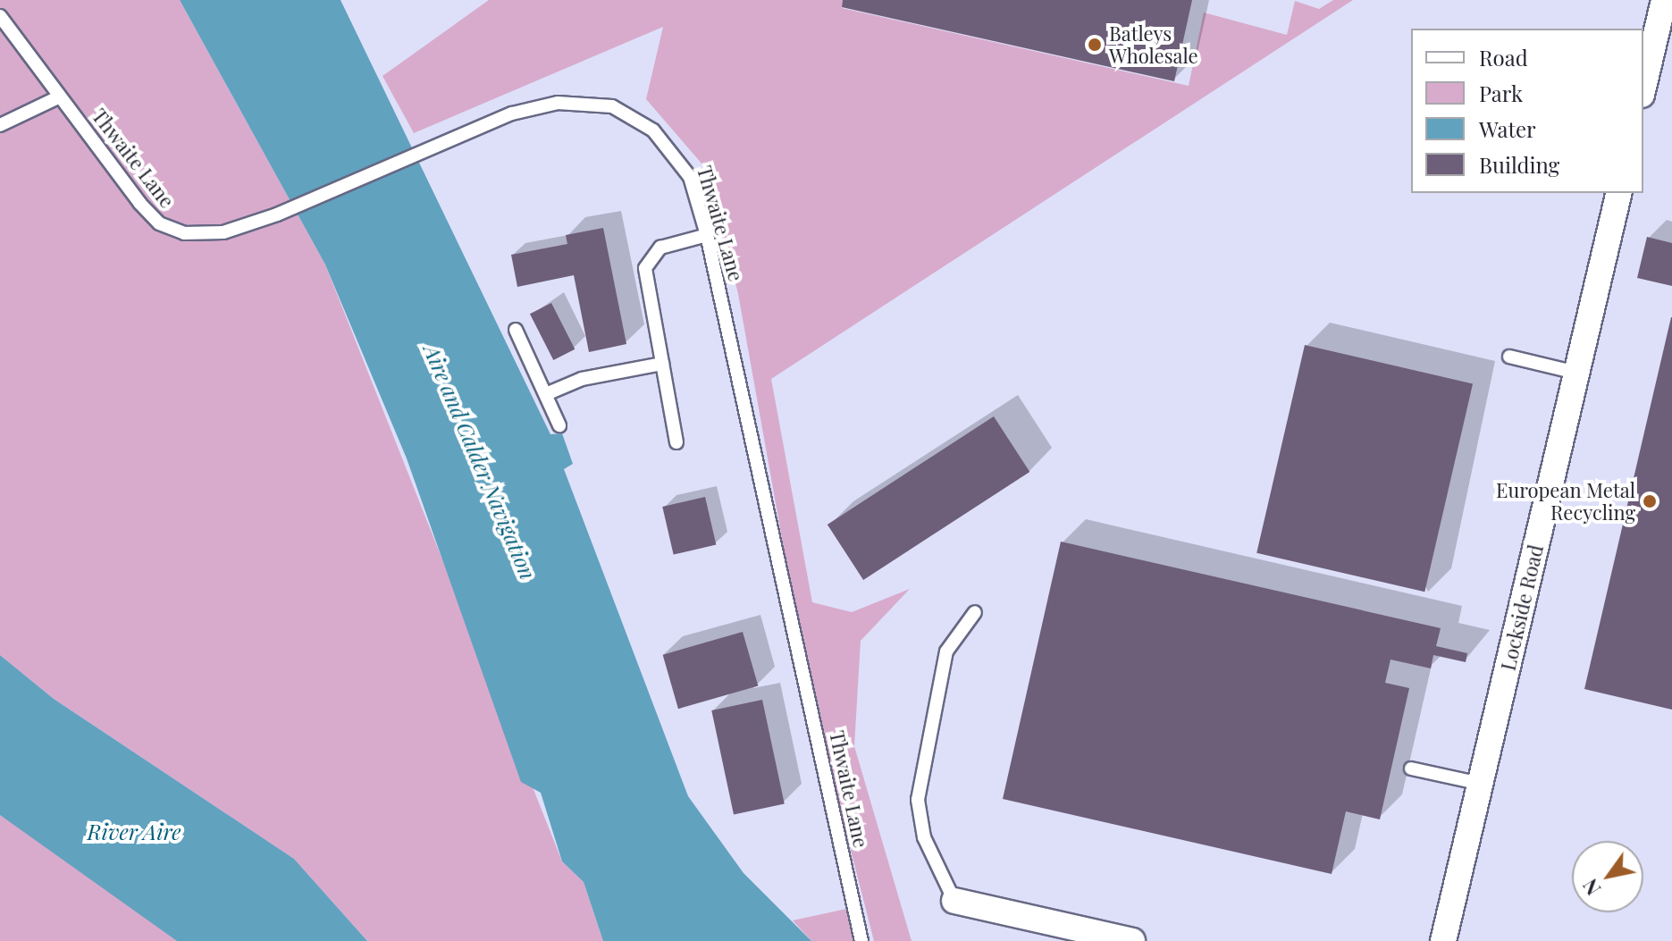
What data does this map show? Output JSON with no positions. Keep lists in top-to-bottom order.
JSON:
{
  "streets": {
    "street": ["Lockside Road"],
    "lane": ["Thwaite Lane"]
  },
  "water": ["Aire and Calder Navigation", "River Aire"],
  "places": ["Batleys Wholesale", "European Metal Recycling"],
  "legend": [
    "Road",
    "Park",
    "Water",
    "Building"
  ],
  "north": "bottom left"
}
